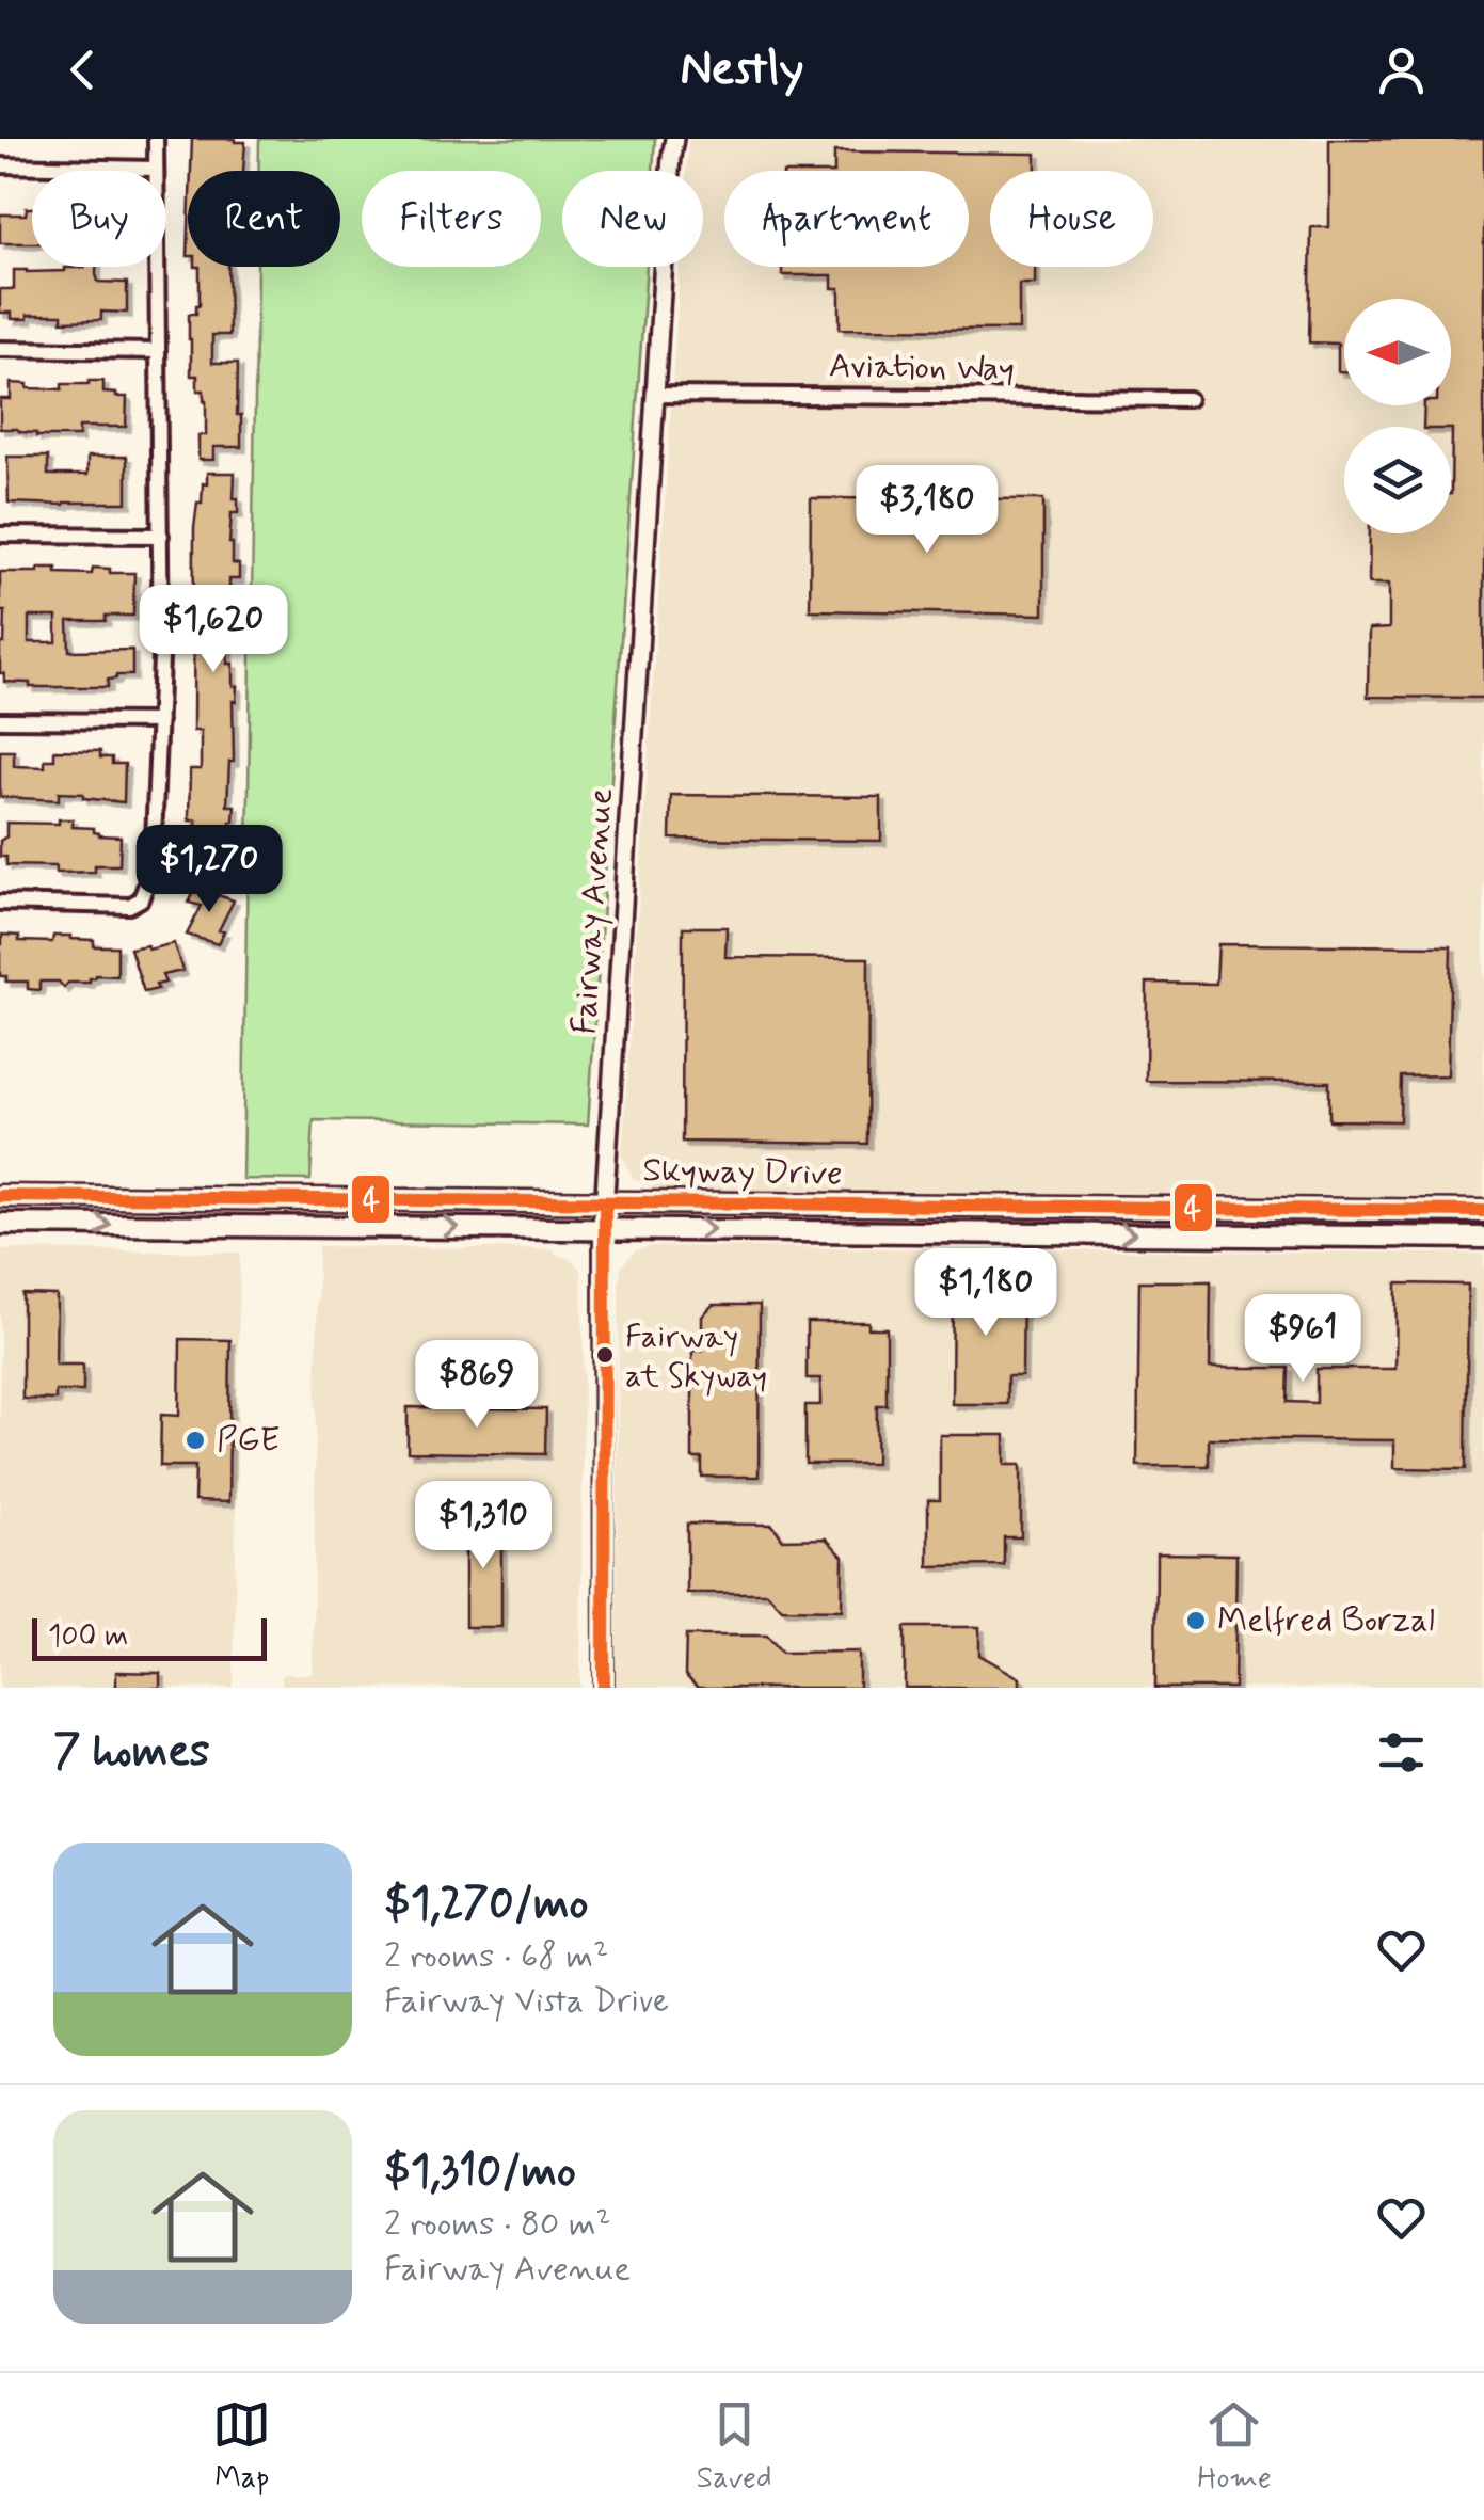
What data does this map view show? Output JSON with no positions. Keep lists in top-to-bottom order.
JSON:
{
  "streets": {
    "main road": ["Skyway Drive"],
    "street": ["Aviation Way", "Fairway Avenue"]
  },
  "crossings": [
    ["Aviation Way", "Fairway Avenue"],
    ["Fairway Avenue", "Skyway Drive"]
  ],
  "places": ["Fairway at Skyway", "PGE", "Melfred Borzal"],
  "lines": ["transit line 4"],
  "scale_bar": "100 m",
  "north": "left",
  "page": {
    "header": "Nestly",
    "chip": [
      "Buy",
      "Rent",
      "Filters",
      "New",
      "Apartment",
      "House"
    ],
    "price": [
      "$3,180",
      "$1,620",
      "$1,270",
      "$1,180",
      "$961",
      "$869",
      "$1,310"
    ],
    "scale": "100 m",
    "heading": "7 homes",
    "list": [
      {
        "name": "$1,270/mo",
        "note": "2 rooms · 68 m² · Fairway Vista Drive"
      },
      {
        "name": "$1,310/mo",
        "note": "2 rooms · 80 m² · Fairway Avenue"
      }
    ],
    "tabs": ["Map", "Saved", "Home"]
  }
}
